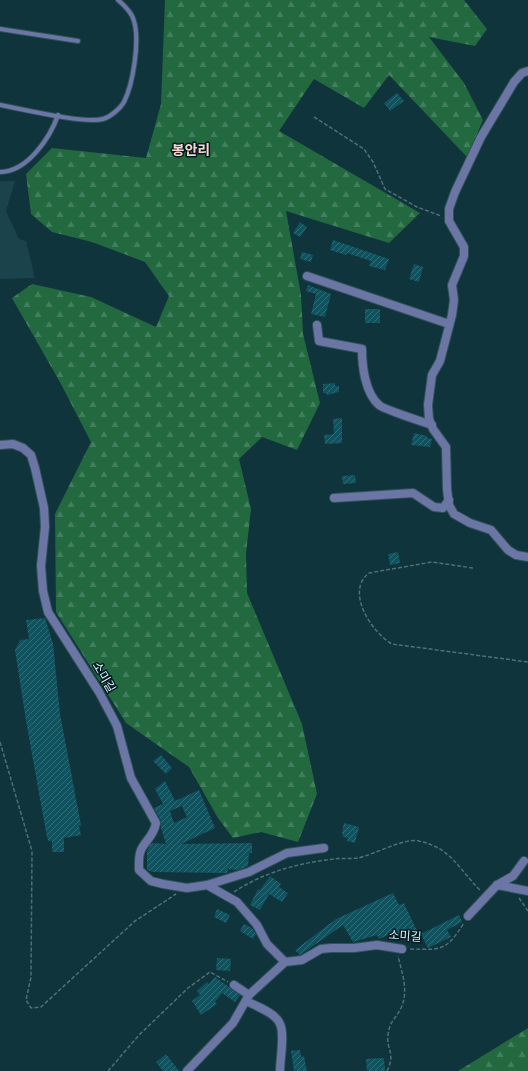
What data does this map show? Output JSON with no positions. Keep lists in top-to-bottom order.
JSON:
{
  "streets": {
    "street": ["소미길"]
  },
  "districts": ["봉안리"]
}
